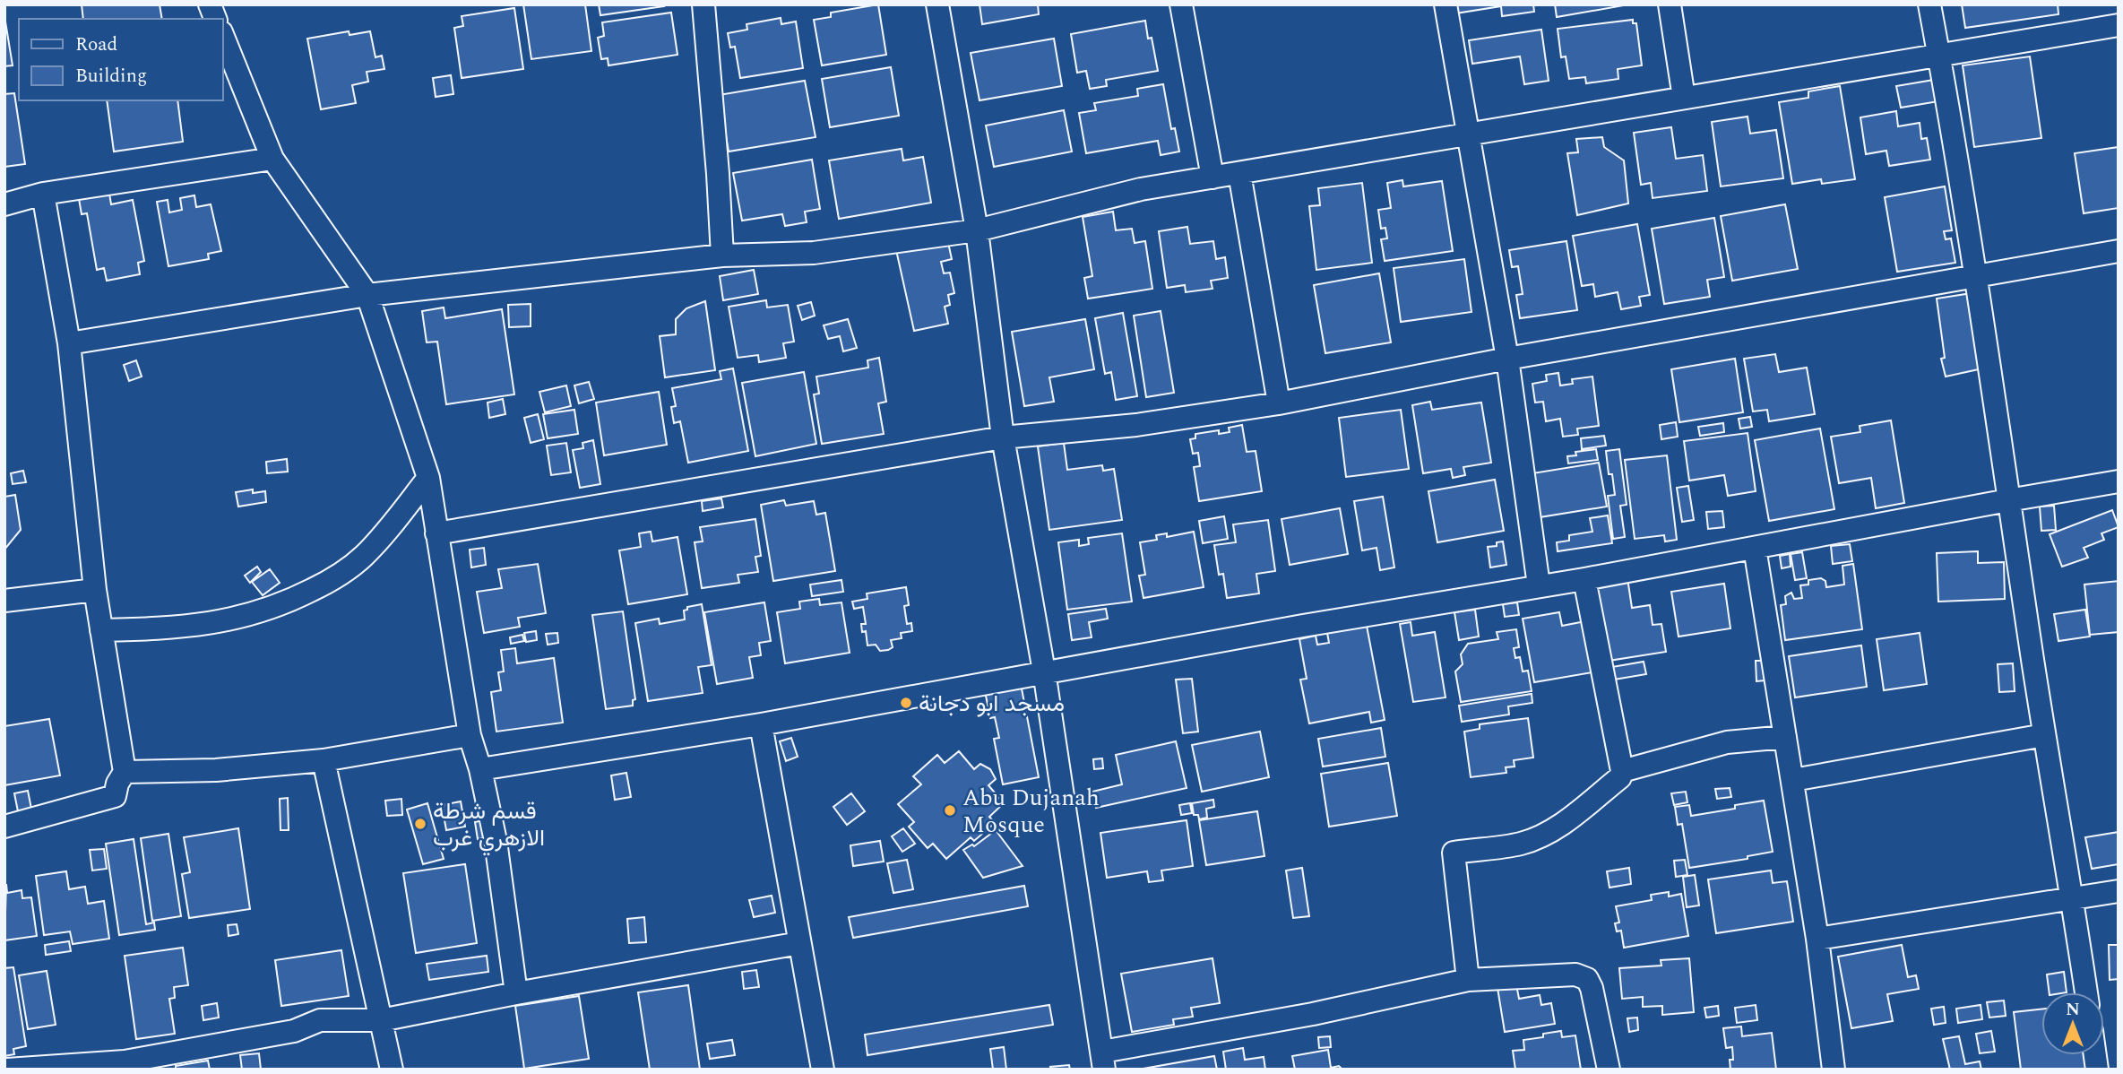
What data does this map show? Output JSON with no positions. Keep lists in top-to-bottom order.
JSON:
{
  "places": ["مسجد ابو دجانة", "Abu Dujanah Mosque", "قسم شرطة الازهري غرب"],
  "legend": ["Road", "Building"],
  "north": "top"
}
